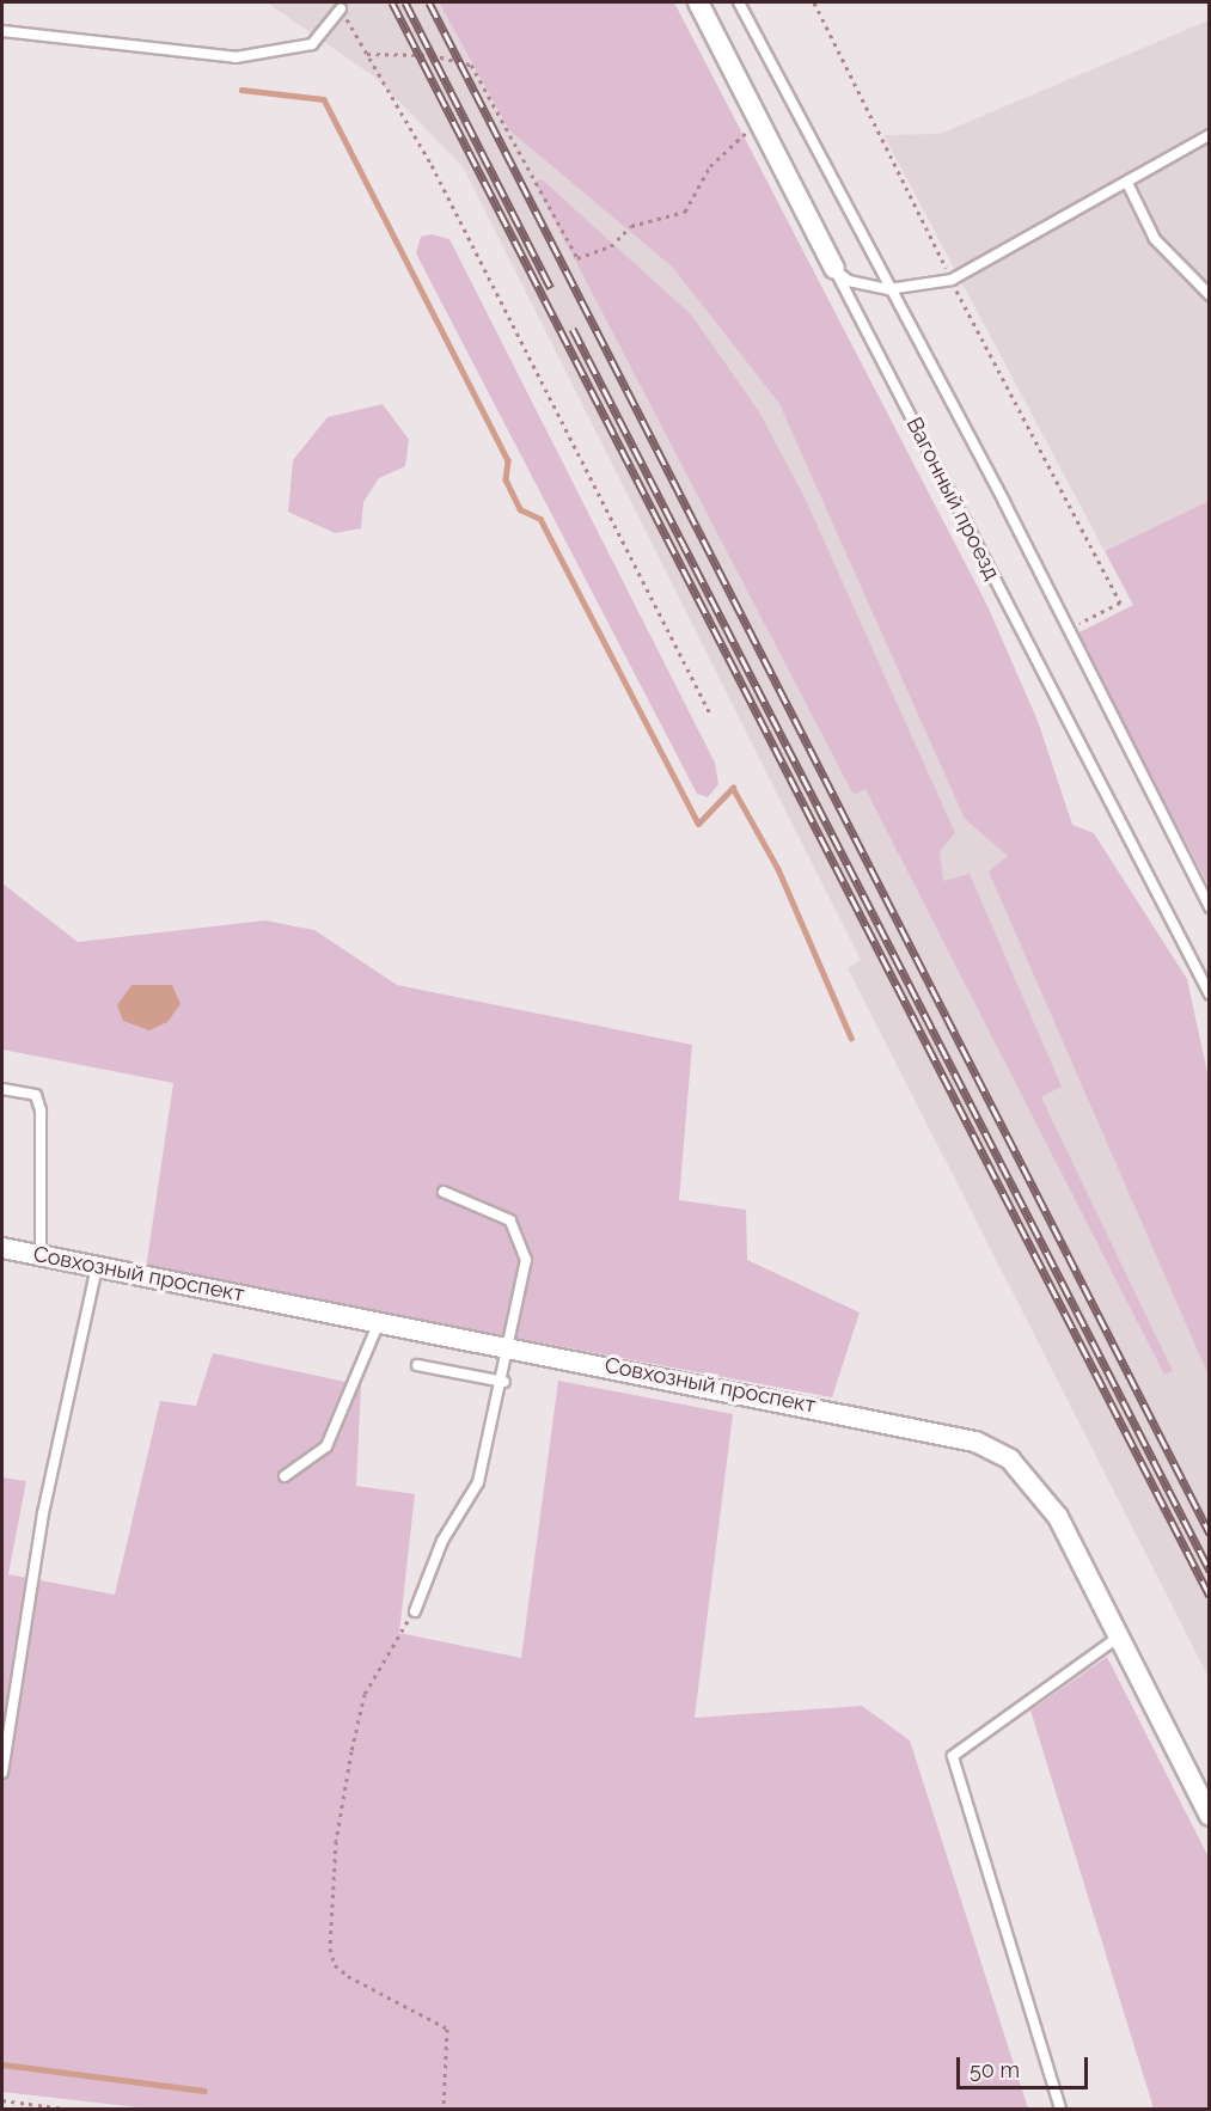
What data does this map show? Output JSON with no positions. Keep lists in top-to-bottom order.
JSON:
{
  "streets": {
    "street": ["Вагонный проезд", "Совхозный проспект"]
  },
  "scale_bar": "50 m"
}
